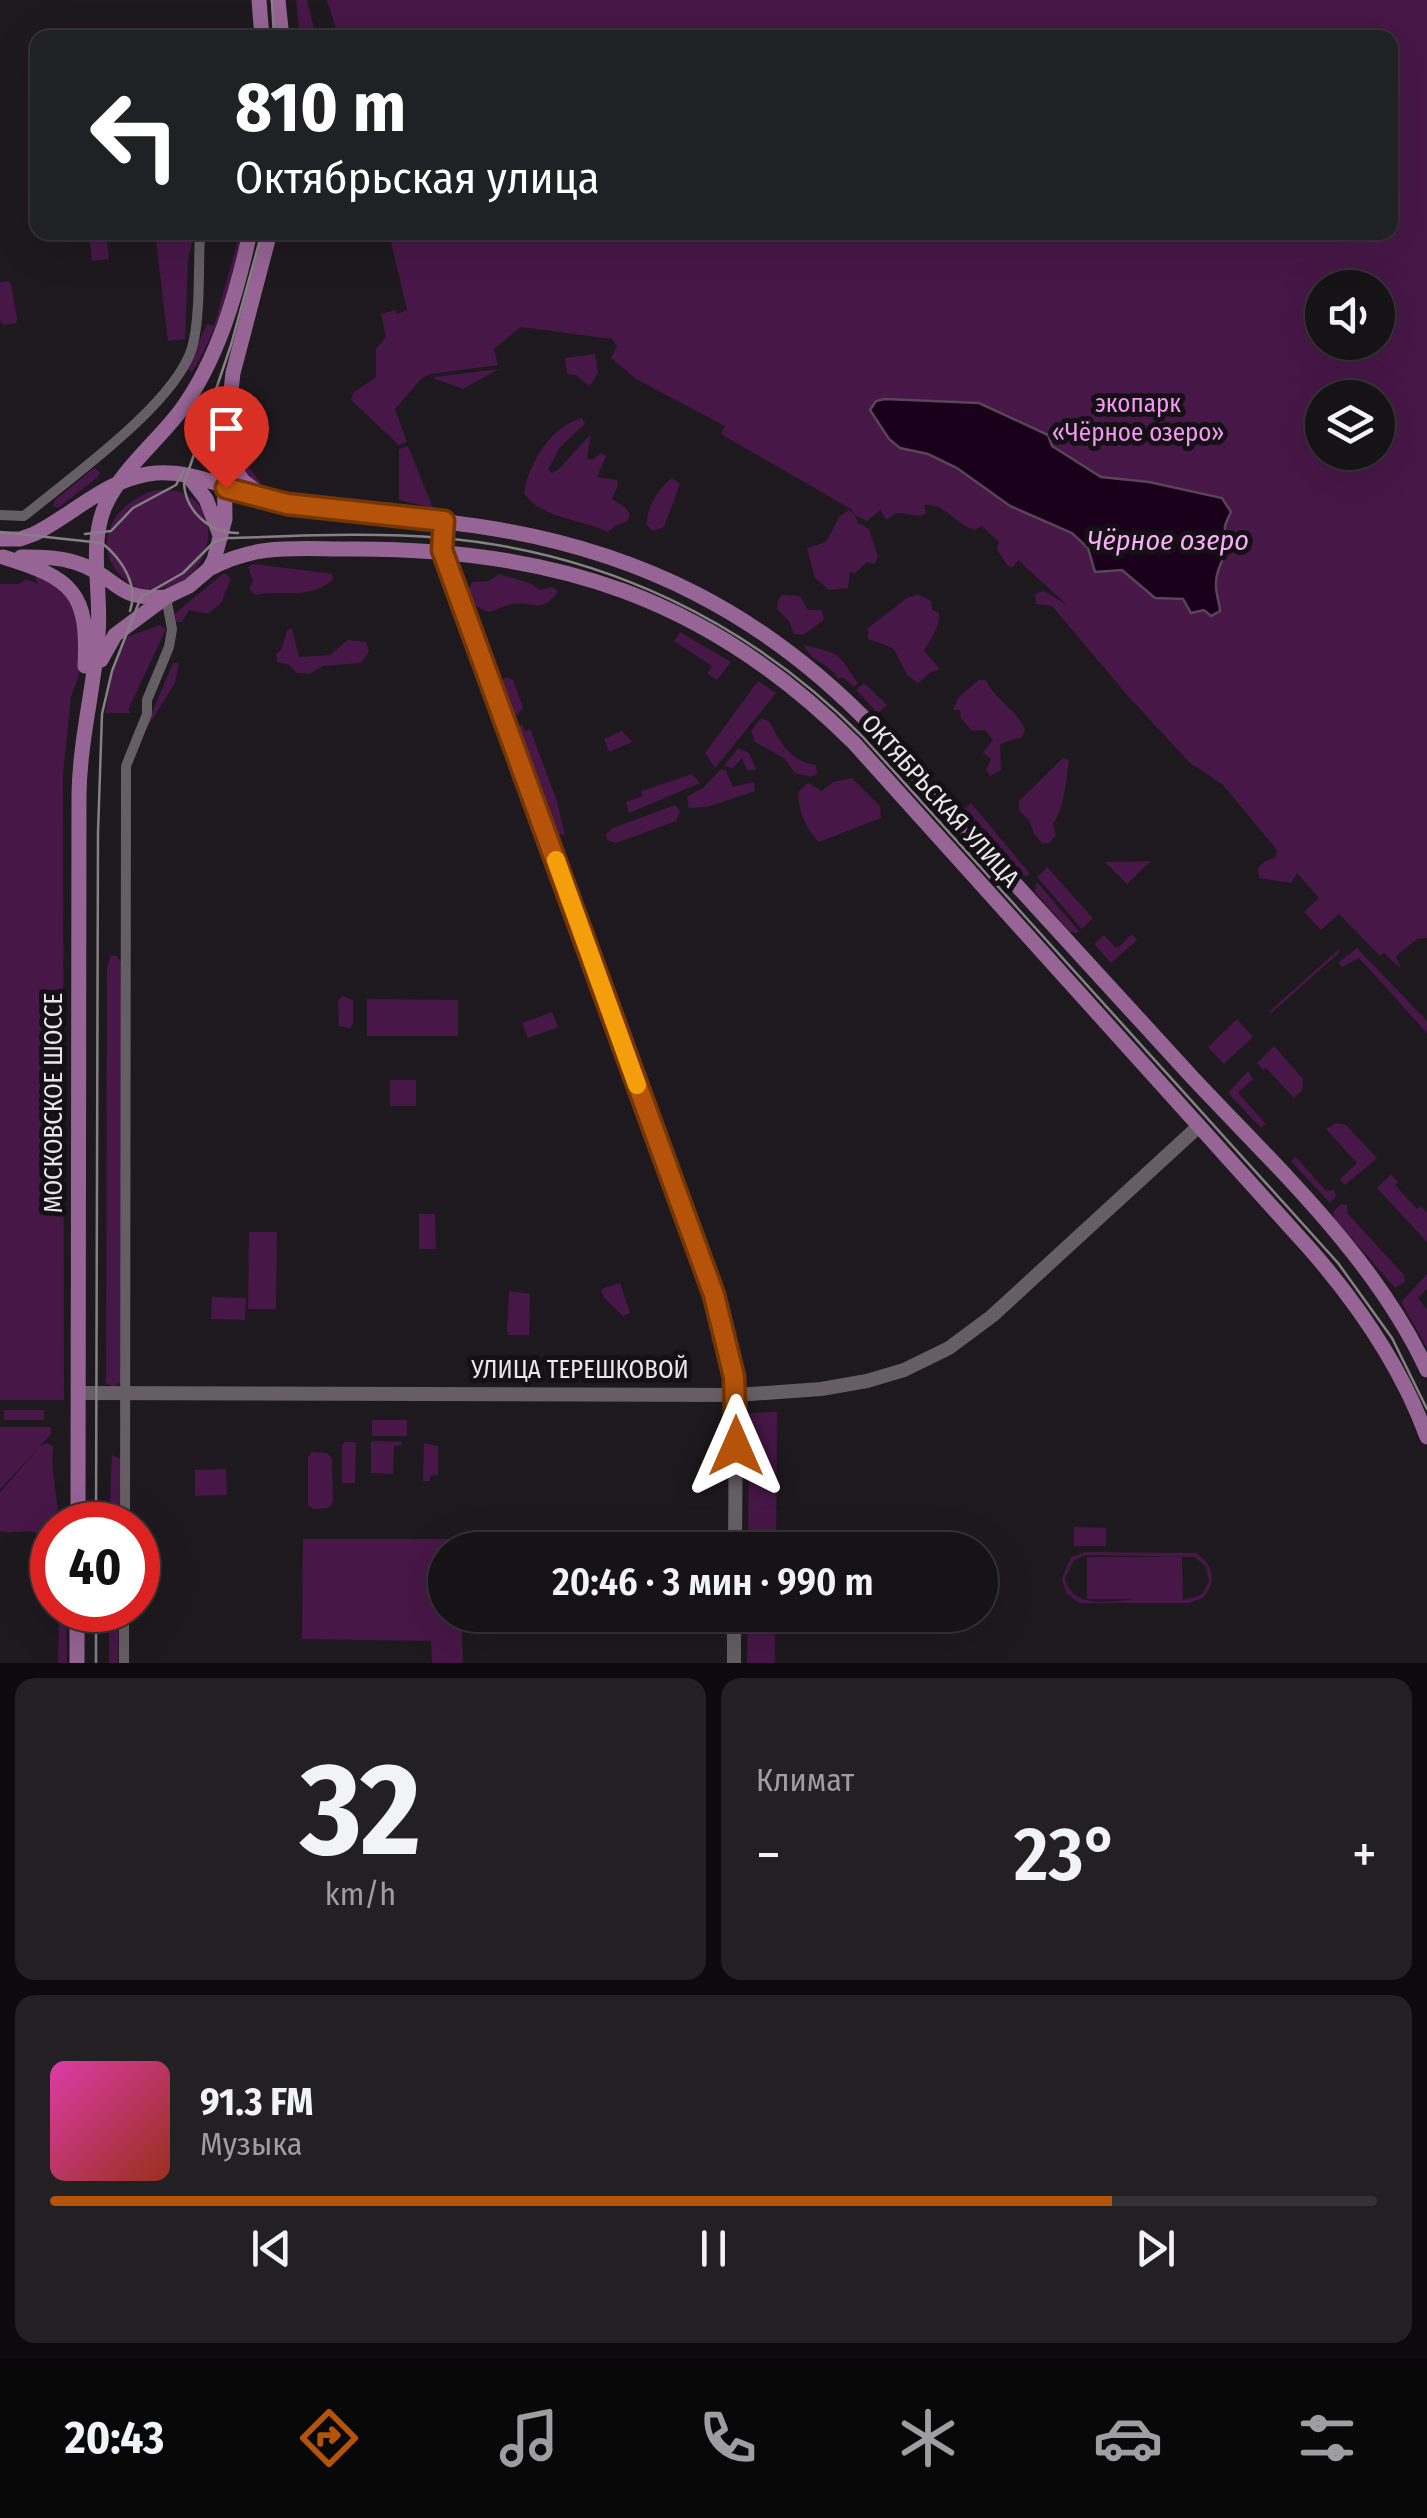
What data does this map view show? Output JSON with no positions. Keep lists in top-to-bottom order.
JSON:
{
  "streets": {
    "main road": ["ОКТЯБРЬСКАЯ УЛИЦА", "МОСКОВСКОЕ ШОССЕ", "УЛИЦА ТЕРЕШКОВОЙ"]
  },
  "crossings": [
    ["ОКТЯБРЬСКАЯ УЛИЦА", "МОСКОВСКОЕ ШОССЕ"],
    ["ОКТЯБРЬСКАЯ УЛИЦА", "УЛИЦА ТЕРЕШКОВОЙ"],
    ["МОСКОВСКОЕ ШОССЕ", "УЛИЦА ТЕРЕШКОВОЙ"]
  ],
  "water": ["Чёрное озеро"],
  "parks": ["экопарк «Чёрное озеро»"],
  "page": {
    "turn": ["810 m", "Октябрьская улица"],
    "limit": "40",
    "trip": "20:46 · 3 мин · 990 m",
    "tile": [
      ["32", "km/h"],
      "Климат"
    ],
    "heat": ["−", "23°", "+"],
    "song": ["91.3 FM", "Музыка"],
    "tabs": "20:43"
  }
}
